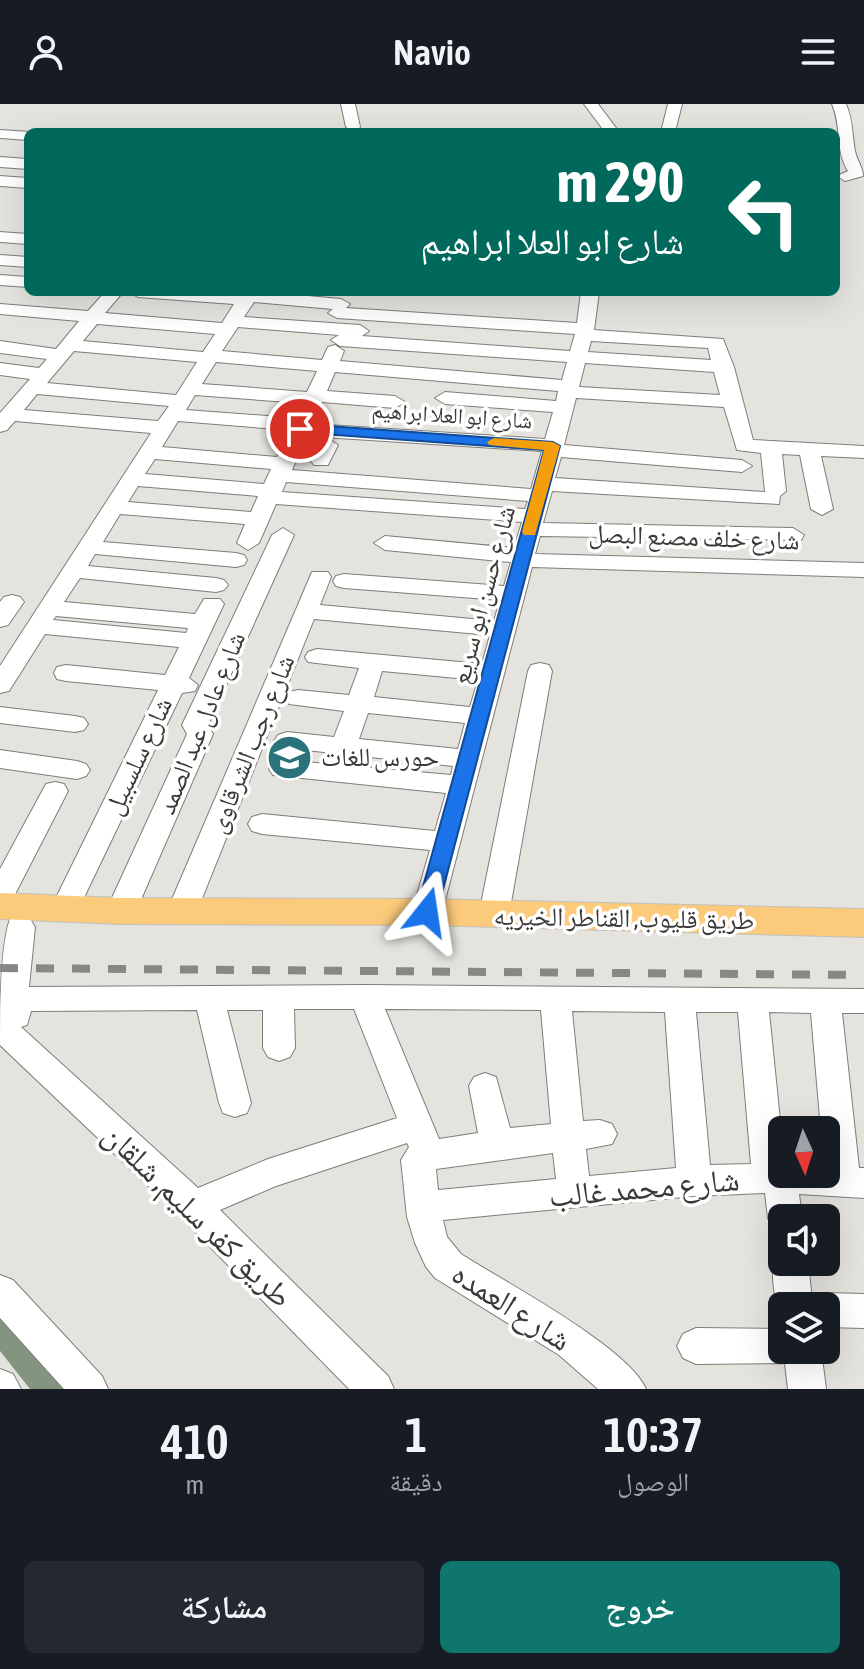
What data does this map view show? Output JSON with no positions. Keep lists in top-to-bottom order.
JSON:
{
  "streets": {
    "main road": ["طريق قليوب, القناطر الخيريه"],
    "street": [
      "شارع ابو العلا ابراهيم",
      "شارع خلف مصنع البصل",
      "شارع حسن ابو سريع",
      "شارع عادل عبد الصمد",
      "شارع رجب الشرقاوى",
      "شارع سلسبيل",
      "شارع محمد غالب",
      "طريق كفر سليم, شلقان",
      "شارع العمده"
    ]
  },
  "crossings": [
    ["شارع ابو العلا ابراهيم", "شارع حسن ابو سريع"],
    ["شارع خلف مصنع البصل", "شارع حسن ابو سريع"],
    ["شارع حسن ابو سريع", "شارع رجب الشرقاوى"],
    ["شارع حسن ابو سريع", "طريق قليوب, القناطر الخيريه"],
    ["شارع عادل عبد الصمد", "طريق قليوب, القناطر الخيريه"],
    ["شارع رجب الشرقاوى", "طريق قليوب, القناطر الخيريه"],
    ["شارع سلسبيل", "طريق قليوب, القناطر الخيريه"],
    ["شارع محمد غالب", "شارع العمده"]
  ],
  "places": {
    "school or university": ["حورس للغات"]
  },
  "north": "bottom",
  "page": {
    "header": "Navio",
    "turn": ["290 m", "شارع ابو العلا ابراهيم"],
    "eta": [
      "10:37",
      "الوصول",
      "1",
      "دقيقة",
      "410",
      "m"
    ],
    "buttons": ["خروج", "مشاركة"]
  }
}
